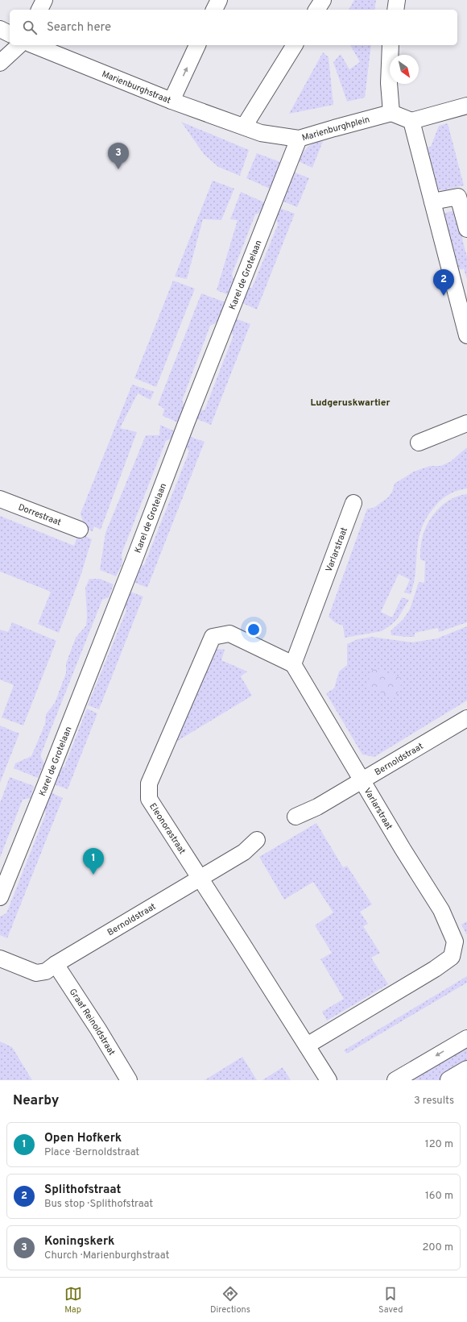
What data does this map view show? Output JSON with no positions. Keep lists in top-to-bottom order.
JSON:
{
  "streets": {
    "street": [
      "Marienburghstraat",
      "Marienburghplein",
      "Karel de Grotelaan",
      "Dorrestraat",
      "Varlarstraat",
      "Bernoldstraat",
      "Eleonorastraat",
      "Graaf Reinoldstraat"
    ]
  },
  "crossings": [
    ["Marienburghstraat", "Marienburghplein"],
    ["Marienburghplein", "Karel de Grotelaan"],
    ["Varlarstraat", "Bernoldstraat"],
    ["Varlarstraat", "Eleonorastraat"],
    ["Bernoldstraat", "Eleonorastraat"],
    ["Bernoldstraat", "Graaf Reinoldstraat"]
  ],
  "districts": ["Ludgeruskwartier"],
  "north": "bottom right",
  "page": {
    "search": "Search here",
    "pins": ["3", "2", "1"],
    "heading": ["Nearby", "3 results"],
    "list": [
      {
        "mark": "1",
        "name": "Open Hofkerk",
        "note": "Place · Bernoldstraat",
        "value": "120 m"
      },
      {
        "mark": "2",
        "name": "Splithofstraat",
        "note": "Bus stop · Splithofstraat",
        "value": "160 m"
      },
      {
        "mark": "3",
        "name": "Koningskerk",
        "note": "Church · Marienburghstraat",
        "value": "200 m"
      }
    ],
    "nav": ["Map", "Directions", "Saved"]
  }
}
